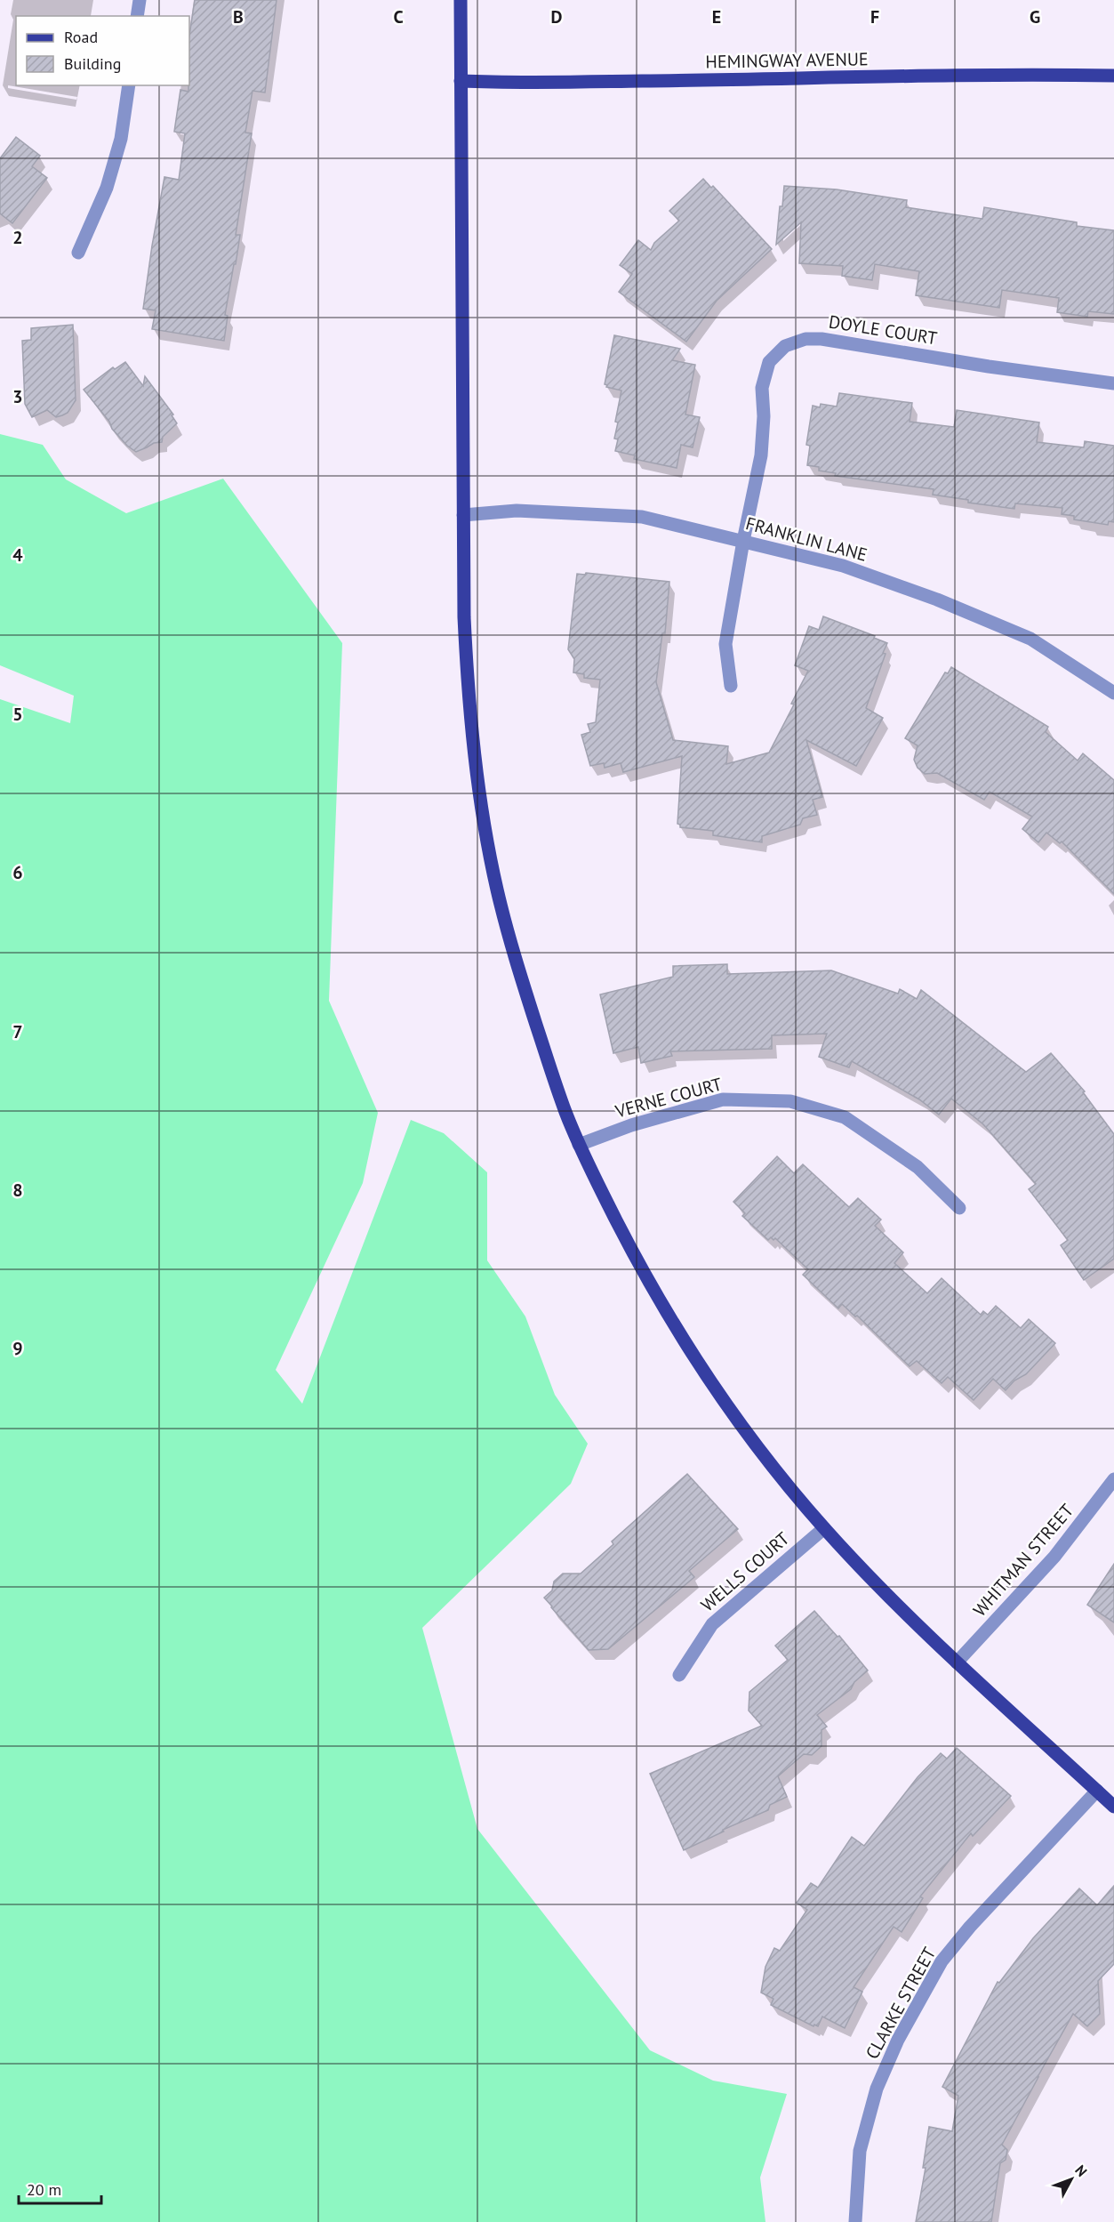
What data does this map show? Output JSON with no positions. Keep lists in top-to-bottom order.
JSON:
{
  "streets": {
    "main road": ["HEMINGWAY AVENUE"],
    "street": [
      "DOYLE COURT",
      "FRANKLIN LANE",
      "VERNE COURT",
      "WHITMAN STREET",
      "WELLS COURT",
      "CLARKE STREET"
    ]
  },
  "crossings": [
    ["DOYLE COURT", "FRANKLIN LANE"]
  ],
  "legend": ["Road", "Building"],
  "scale_bar": "20 m",
  "north": "top right",
  "grid": {
    "columns": [
      "B",
      "C",
      "D",
      "E",
      "F",
      "G"
    ],
    "rows": [
      "2",
      "3",
      "4",
      "5",
      "6",
      "7",
      "8",
      "9"
    ]
  }
}
